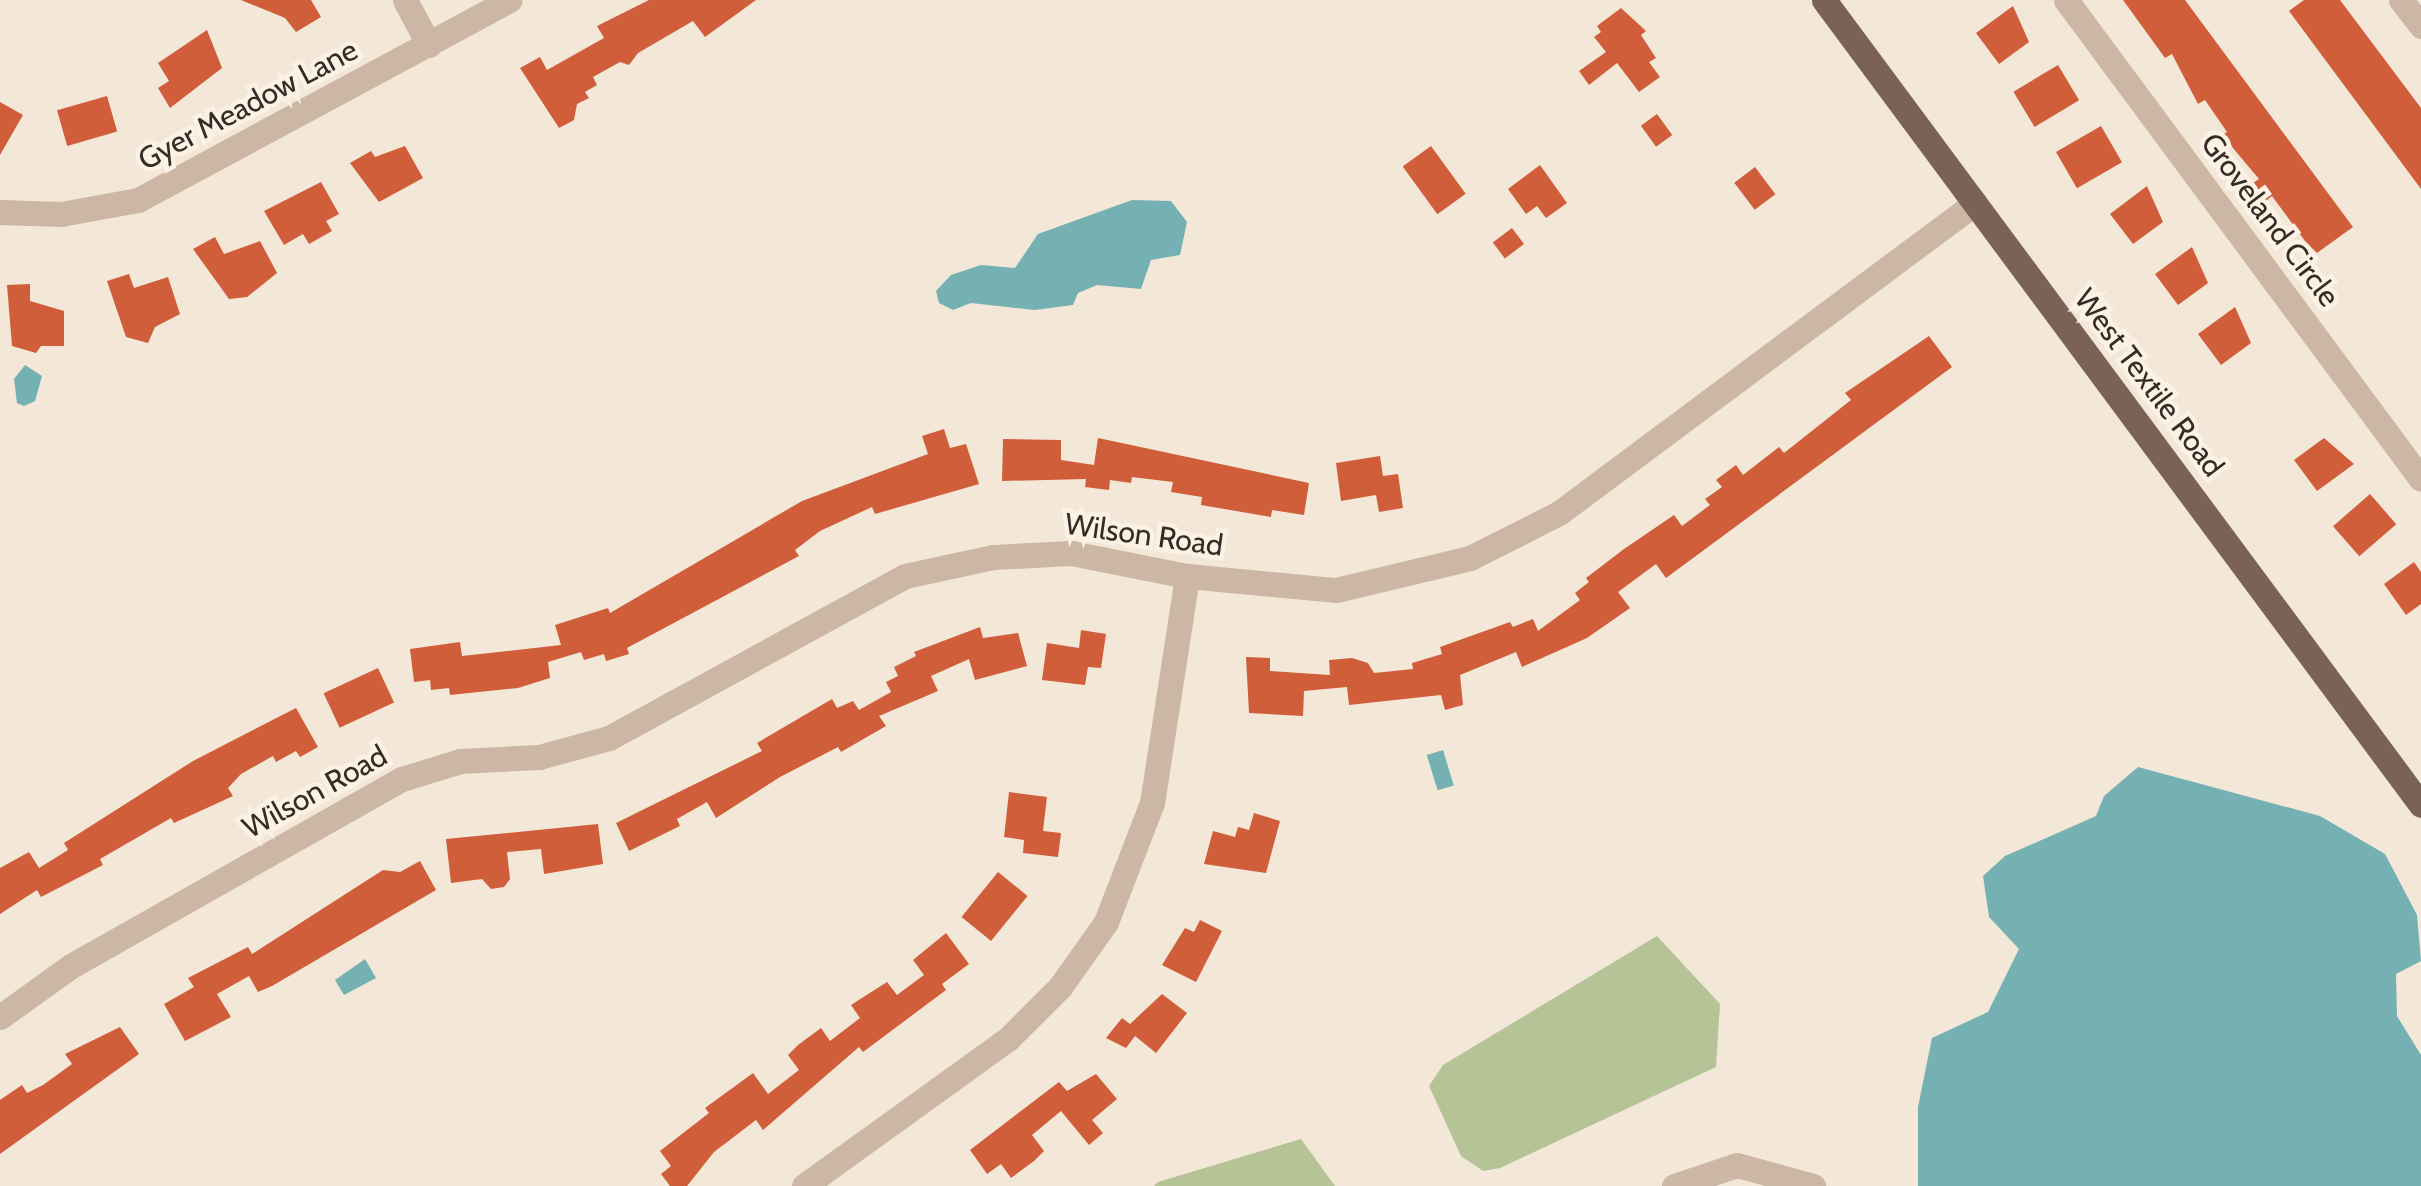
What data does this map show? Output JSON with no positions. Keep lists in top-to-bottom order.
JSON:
{
  "streets": {
    "main road": ["West Textile Road"],
    "street": ["Gyer Meadow Lane", "Groveland Circle", "Wilson Road"]
  },
  "crossings": [
    ["West Textile Road", "Wilson Road"]
  ]
}
